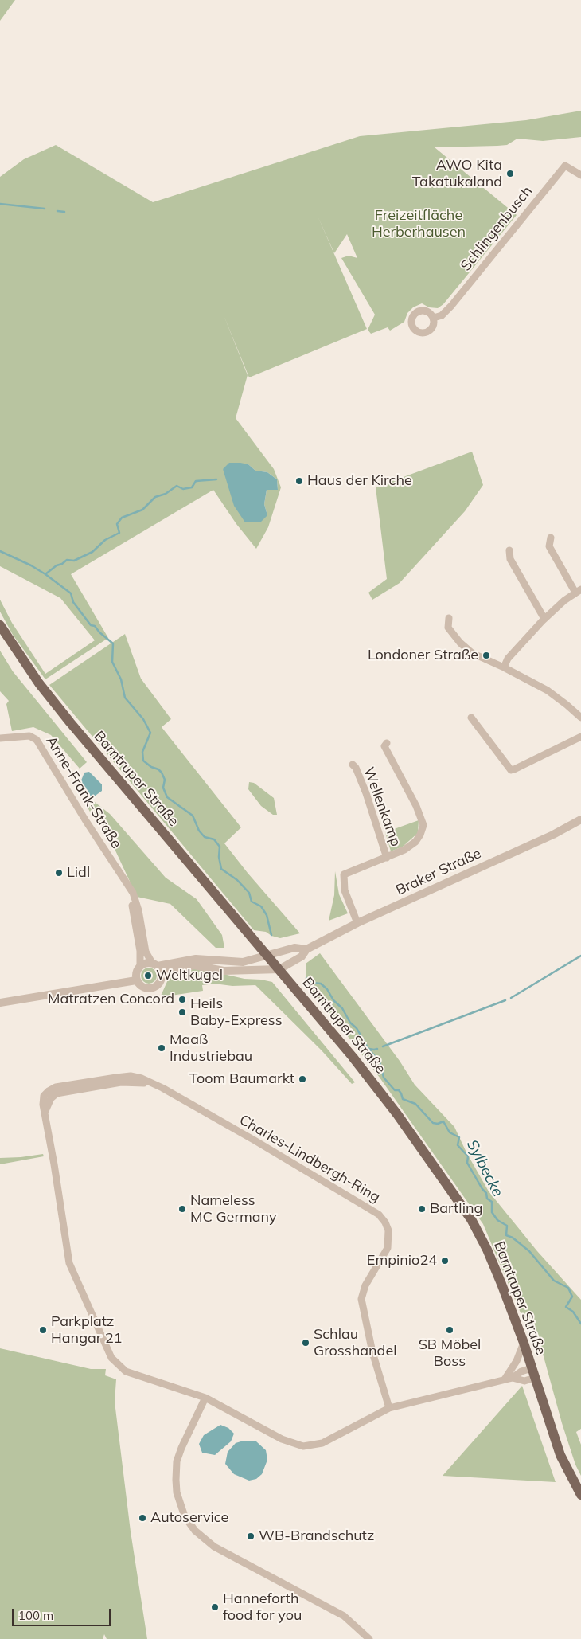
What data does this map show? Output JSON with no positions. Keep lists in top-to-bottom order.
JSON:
{
  "streets": {
    "main road": ["Barntruper Straße"],
    "street": [
      "Schlingenbusch",
      "Anne-Frank-Straße",
      "Wellenkamp",
      "Braker Straße",
      "Charles-Lindbergh-Ring"
    ]
  },
  "crossings": [
    ["Barntruper Straße", "Braker Straße"],
    ["Barntruper Straße", "Charles-Lindbergh-Ring"],
    ["Anne-Frank-Straße", "Braker Straße"],
    ["Wellenkamp", "Braker Straße"]
  ],
  "water": ["Sylbecke"],
  "parks": ["Freizeitfläche Herberhausen"],
  "places": [
    "AWO Kita Takatukaland",
    "Haus der Kirche",
    "Londoner Straße",
    "Lidl",
    "Weltkugel",
    "Matratzen Concord",
    "Heils Baby-Express",
    "Maaß Industriebau",
    "Toom Baumarkt",
    "Nameless MC Germany",
    "Bartling",
    "Empinio24",
    "Parkplatz Hangar 21",
    "SB Möbel Boss",
    "Schlau Grosshandel",
    "Autoservice",
    "WB-Brandschutz",
    "Hanneforth food for you"
  ],
  "scale_bar": "100 m"
}
